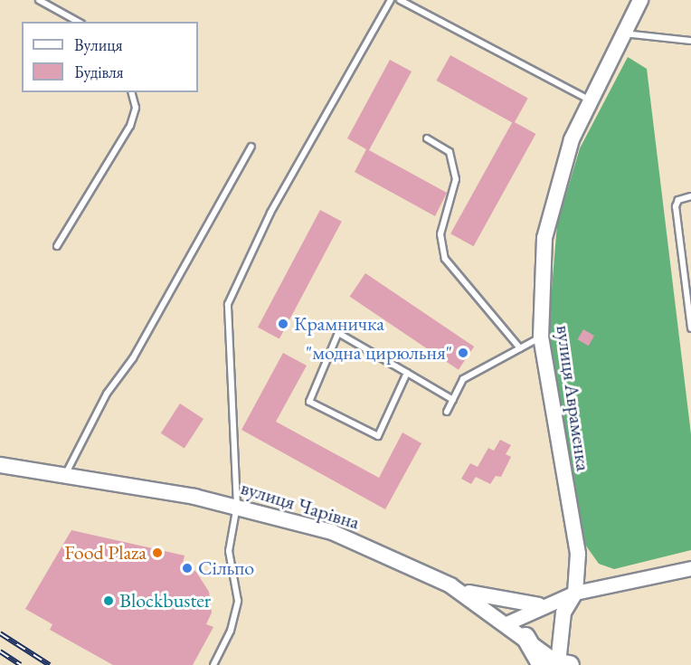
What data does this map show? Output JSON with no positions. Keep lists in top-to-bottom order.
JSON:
{
  "streets": {
    "main road": ["вулиця Авраменка", "вулиця Чарівна"]
  },
  "places": [
    "Крамничка",
    "\"модна цирюльня\"",
    "Food Plaza",
    "Сільпо",
    "Blockbuster"
  ],
  "legend": ["Вулиця", "Будівля"]
}
